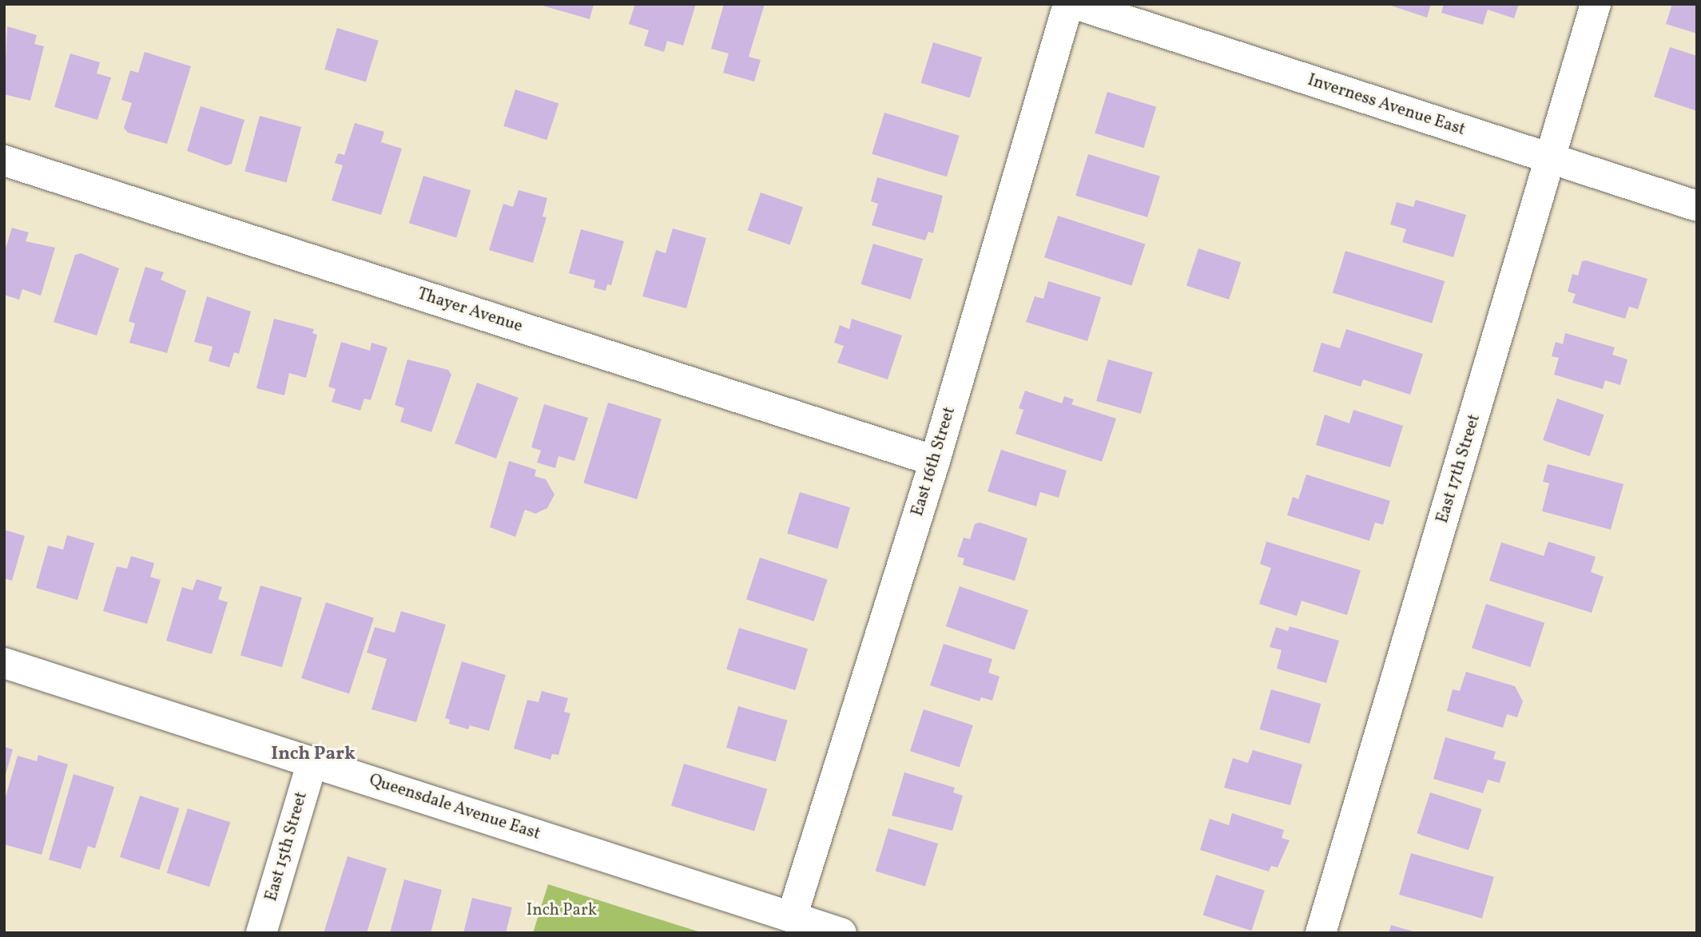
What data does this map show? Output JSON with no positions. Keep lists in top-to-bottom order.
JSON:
{
  "streets": {
    "street": [
      "Inverness Avenue East",
      "Thayer Avenue",
      "East 16th Street",
      "East 17th Street",
      "Queensdale Avenue East",
      "East 15th Street"
    ]
  },
  "crossings": [
    ["Inverness Avenue East", "East 17th Street"],
    ["Thayer Avenue", "East 16th Street"],
    ["East 16th Street", "Queensdale Avenue East"],
    ["Queensdale Avenue East", "East 15th Street"]
  ],
  "districts": ["Inch Park"],
  "parks": ["Inch Park"]
}
